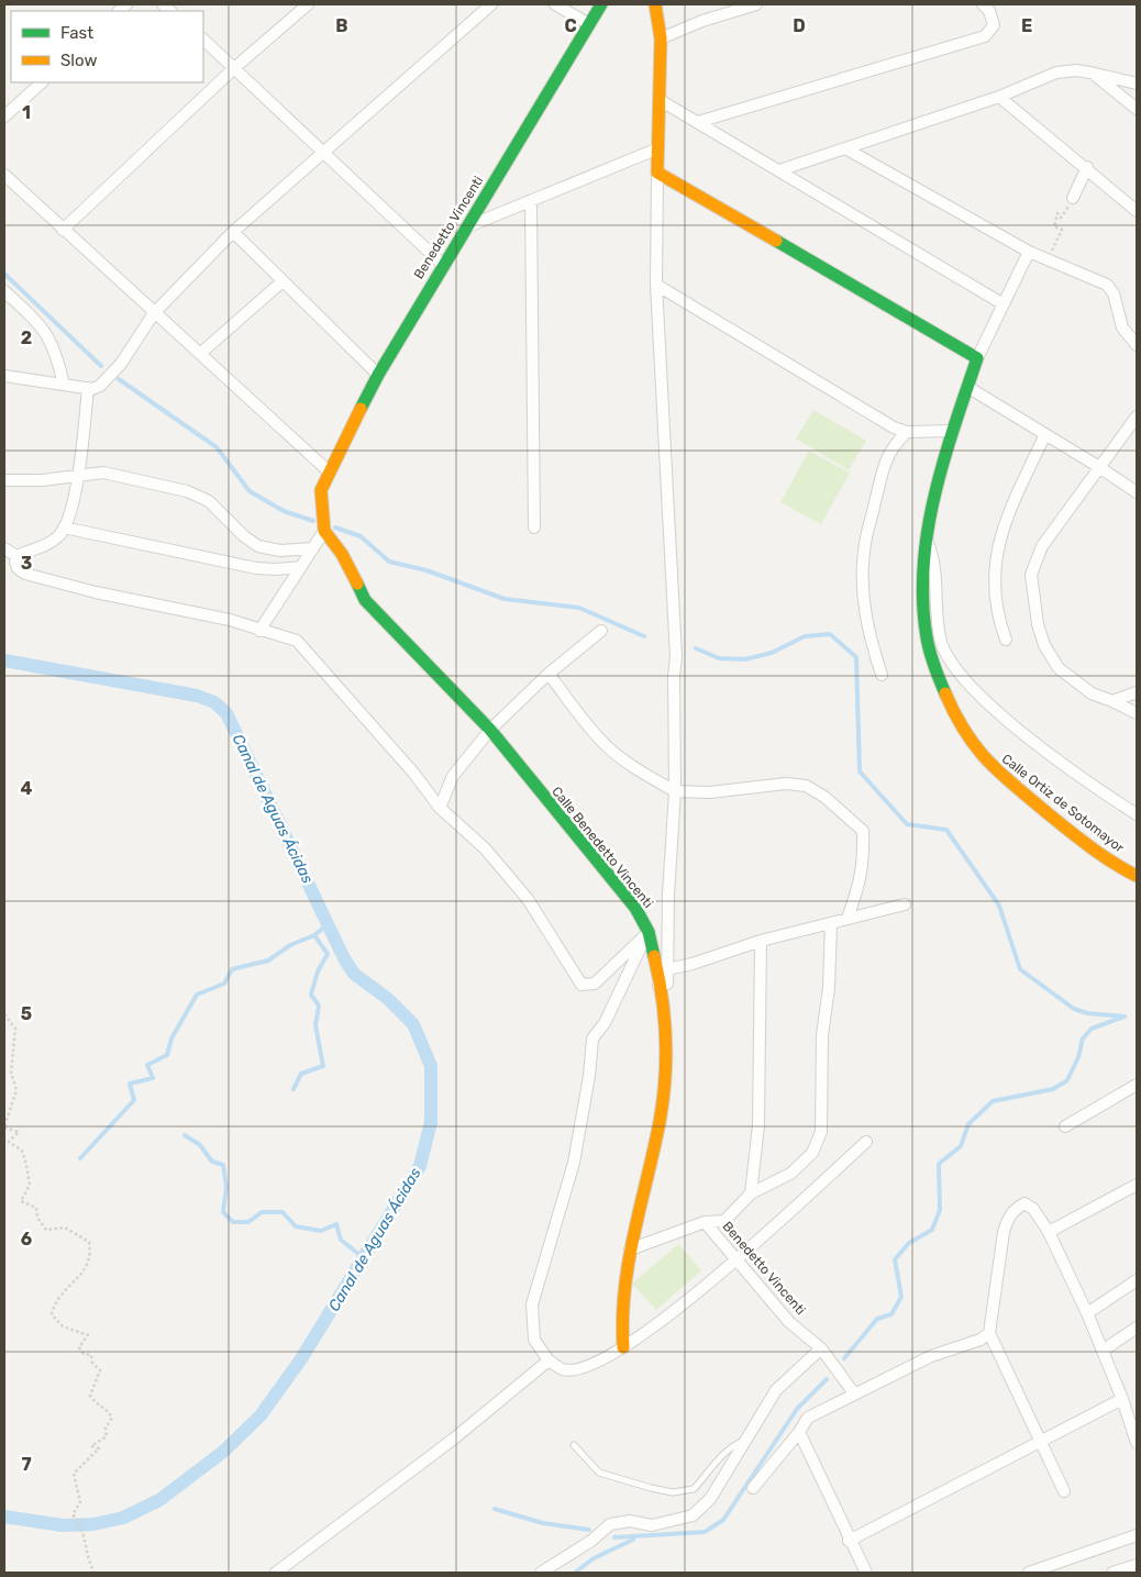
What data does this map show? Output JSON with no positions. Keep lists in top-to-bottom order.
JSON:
{
  "streets": {
    "street": ["Benedetto Vincenti", "Calle Ortiz de Sotomayor", "Calle Benedetto Vincenti"]
  },
  "crossings": [
    ["Benedetto Vincenti", "Calle Benedetto Vincenti"]
  ],
  "water": ["Canal de Aguas Ácidas"],
  "legend": ["Fast", "Slow"],
  "grid": {
    "columns": [
      "B",
      "C",
      "D",
      "E"
    ],
    "rows": [
      "1",
      "2",
      "3",
      "4",
      "5",
      "6",
      "7"
    ]
  }
}
